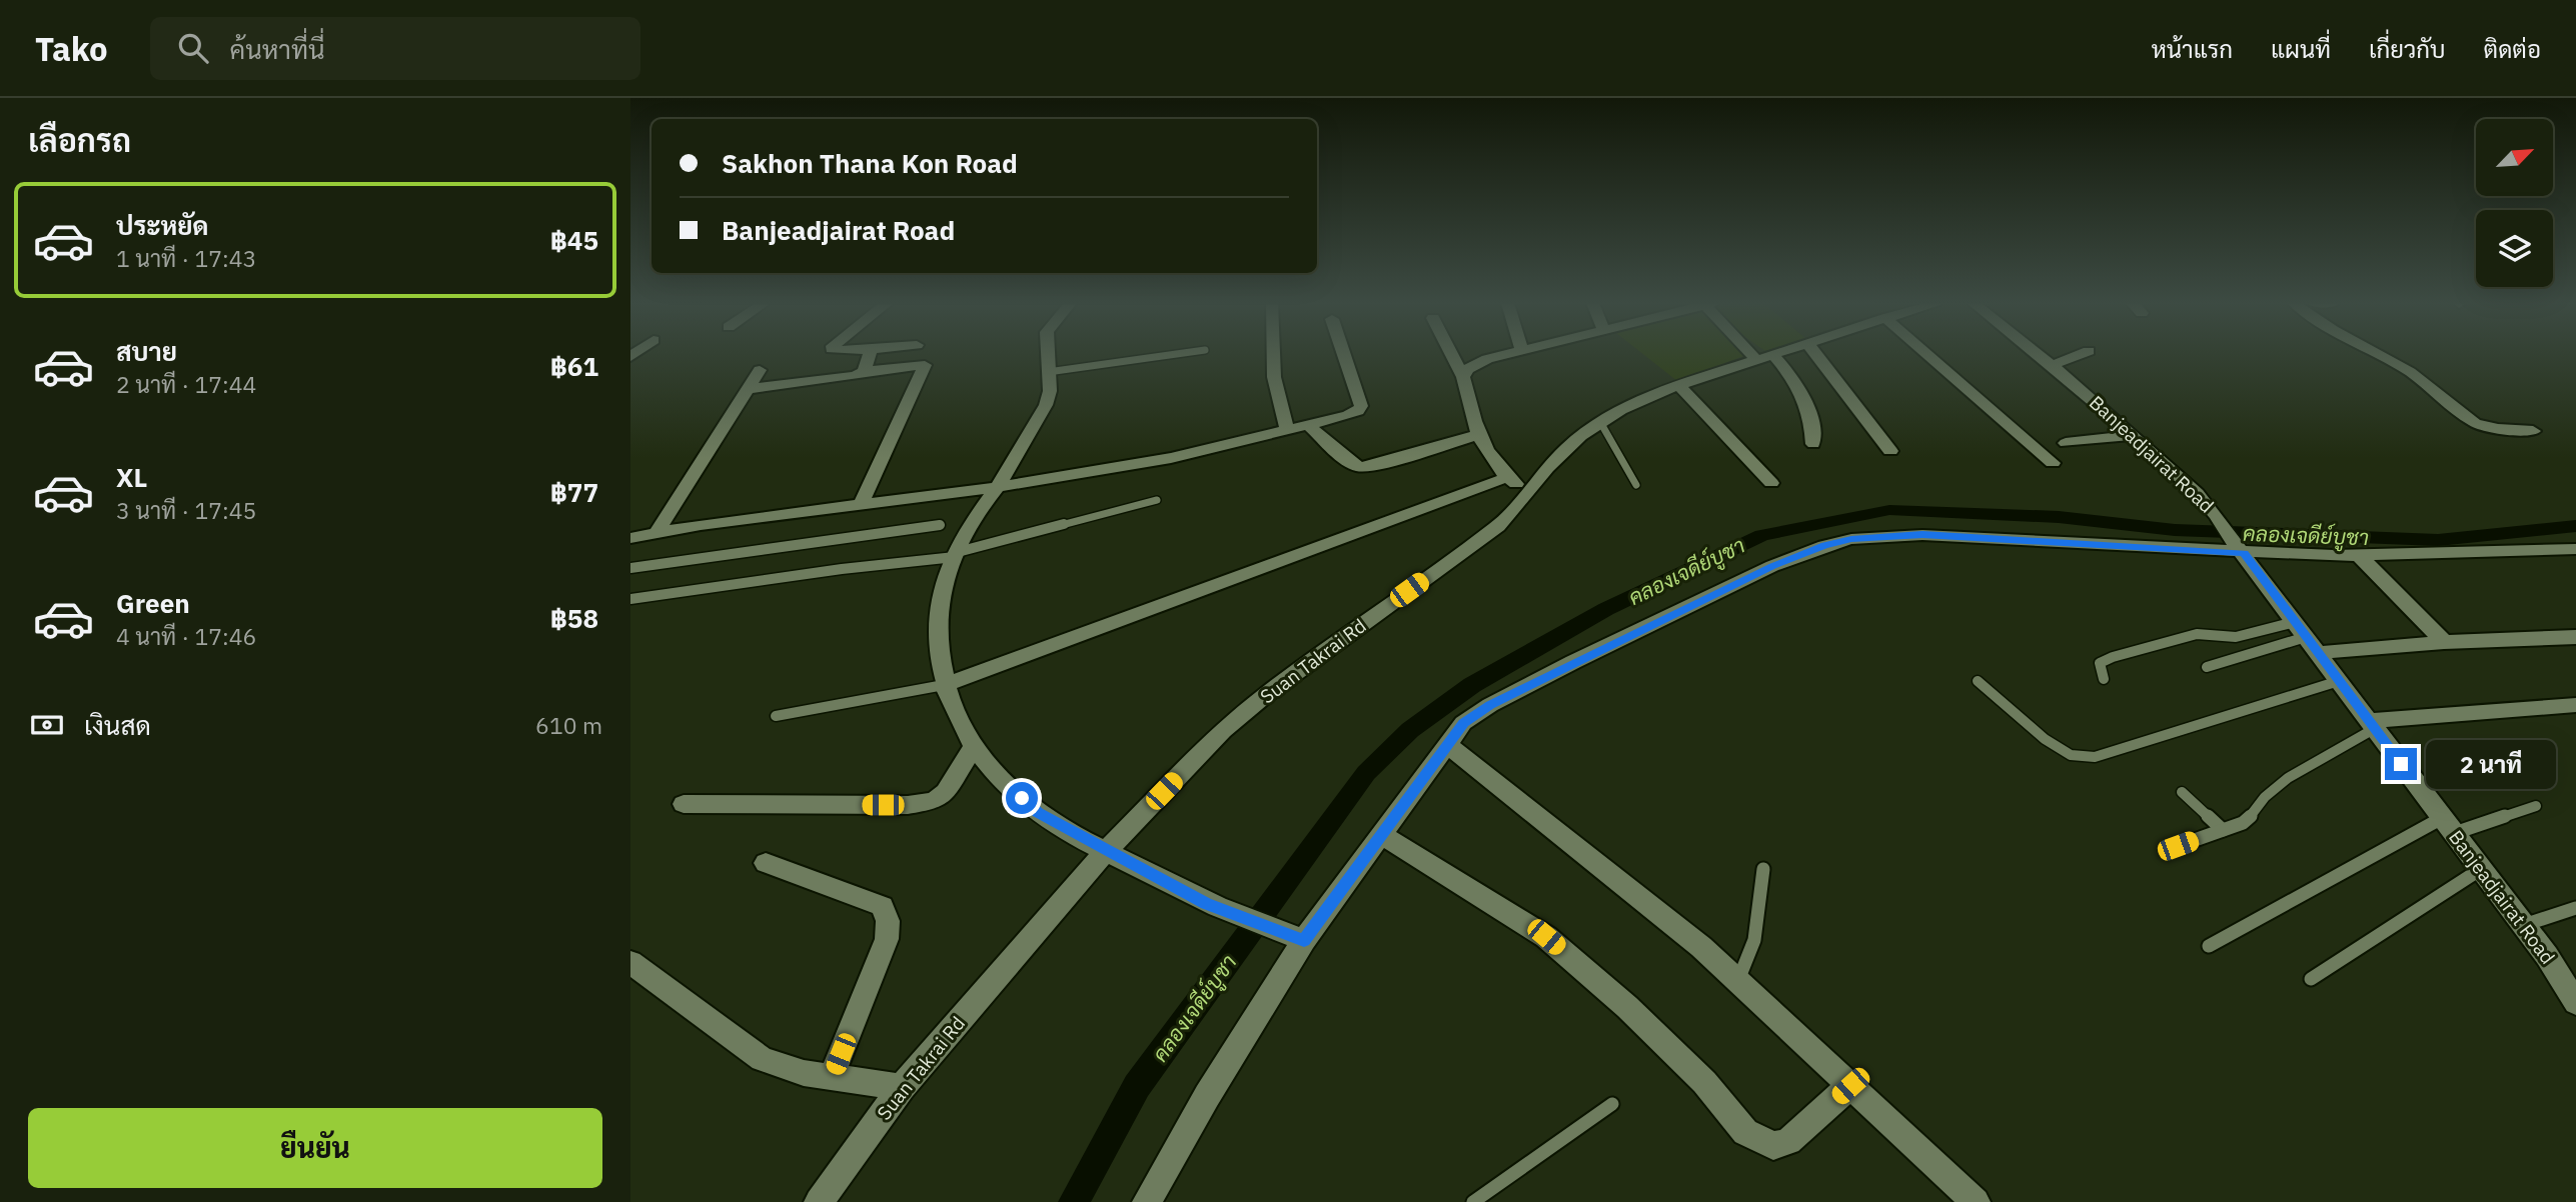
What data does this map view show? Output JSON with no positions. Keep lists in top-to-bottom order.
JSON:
{
  "streets": {
    "street": ["Banjeadjairat Road", "Suan Takrai Rd"]
  },
  "water": ["คลองเจดีย์บูชา"],
  "north": "top right",
  "page": {
    "header": "Tako",
    "search": "ค้นหาที่นี่",
    "nav": [
      "หน้าแรก",
      "แผนที่",
      "เกี่ยวกับ",
      "ติดต่อ"
    ],
    "heading": "เลือกรถ",
    "banner": ["Sakhon Thana Kon Road", "Banjeadjairat Road"],
    "list": [
      {
        "name": "ประหยัด",
        "note": "1 นาที · 17:43",
        "value": "฿45"
      },
      {
        "name": "สบาย",
        "note": "2 นาที · 17:44",
        "value": "฿61"
      },
      {
        "name": "XL",
        "note": "3 นาที · 17:45",
        "value": "฿77"
      },
      {
        "name": "Green",
        "note": "4 นาที · 17:46",
        "value": "฿58"
      }
    ],
    "pay": ["เงินสด", "610 m"],
    "bubble": "2 นาที",
    "buttons": "ยืนยัน"
  }
}
